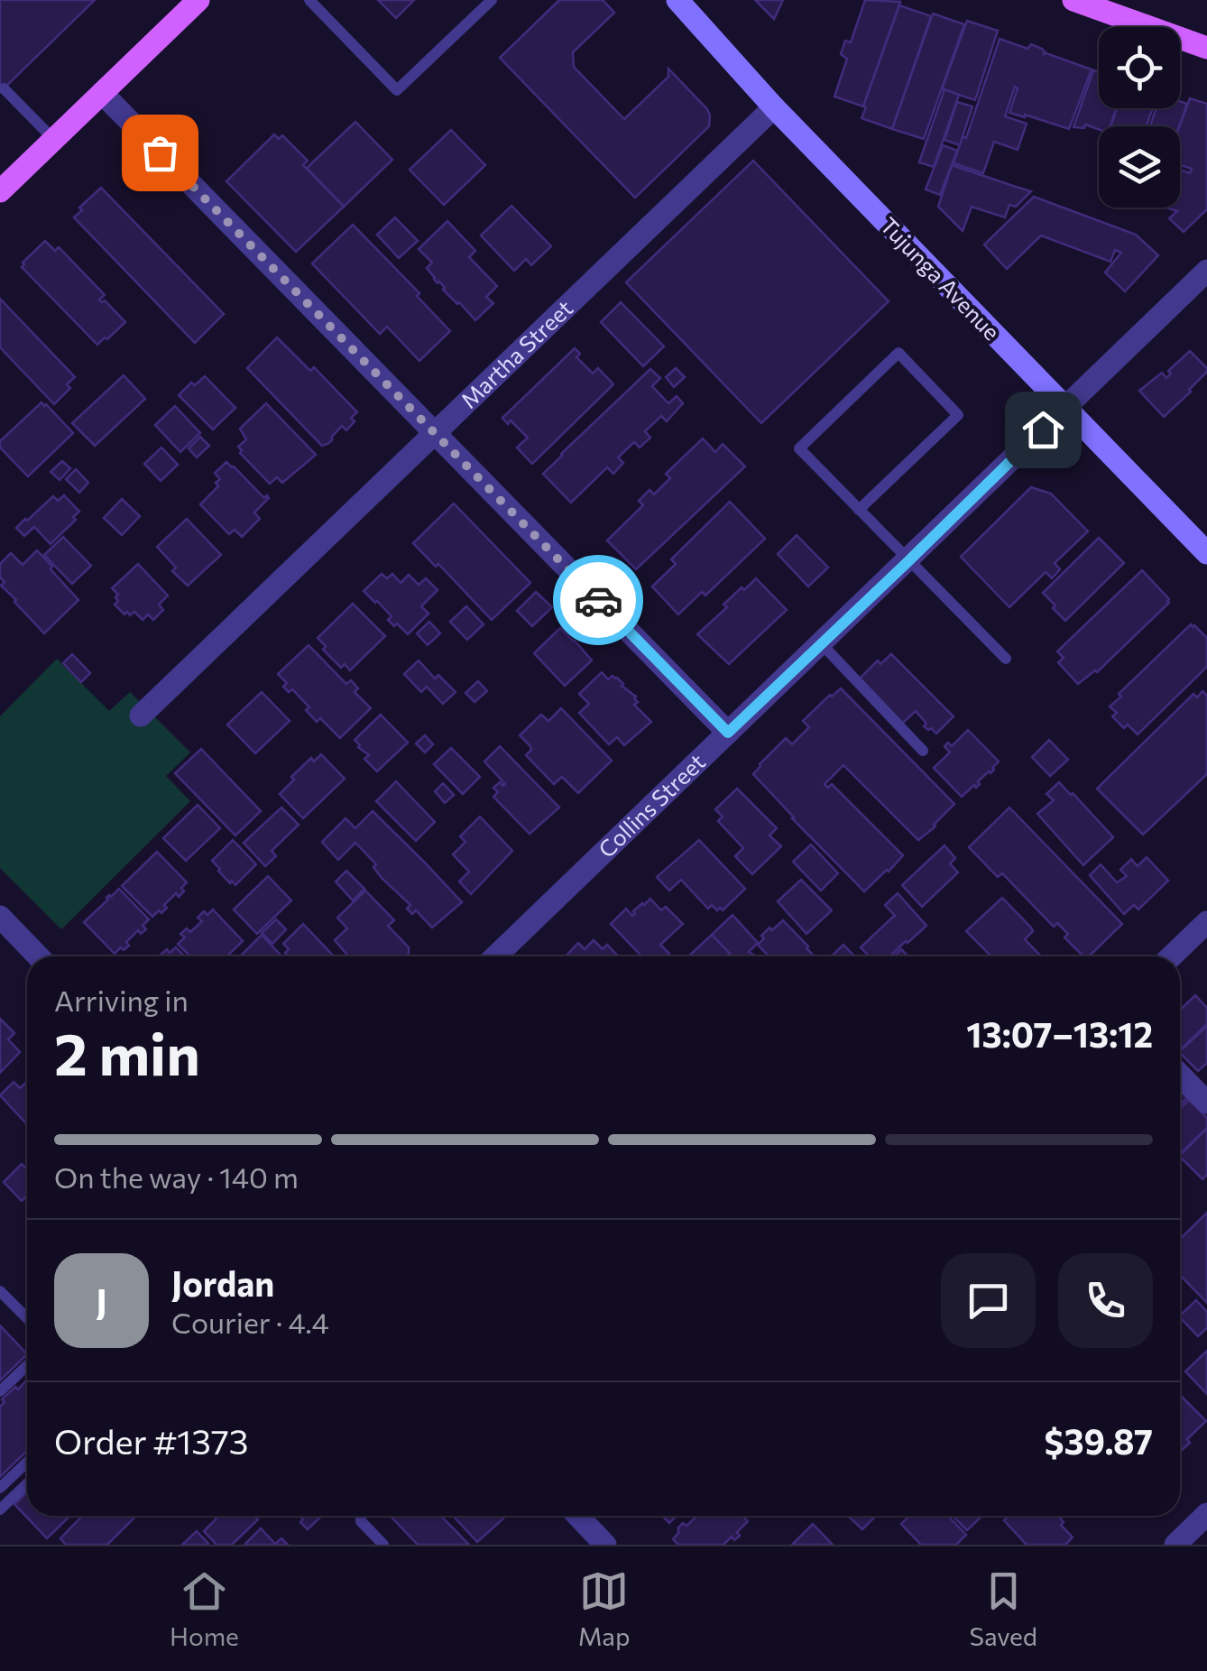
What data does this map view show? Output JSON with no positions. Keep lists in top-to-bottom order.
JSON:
{
  "streets": {
    "street": ["Tujunga Avenue", "Martha Street", "Collins Street"]
  },
  "crossings": [
    ["Tujunga Avenue", "Martha Street"],
    ["Tujunga Avenue", "Collins Street"]
  ],
  "page": {
    "heading": ["2 min", "Arriving in", "13:07–13:12"],
    "panel": [
      "Jordan",
      "Courier · 4.4",
      "Order #1373",
      "$39.87"
    ],
    "bar": "On the way · 140 m",
    "round": "J",
    "tabs": ["Home", "Map", "Saved"]
  }
}
